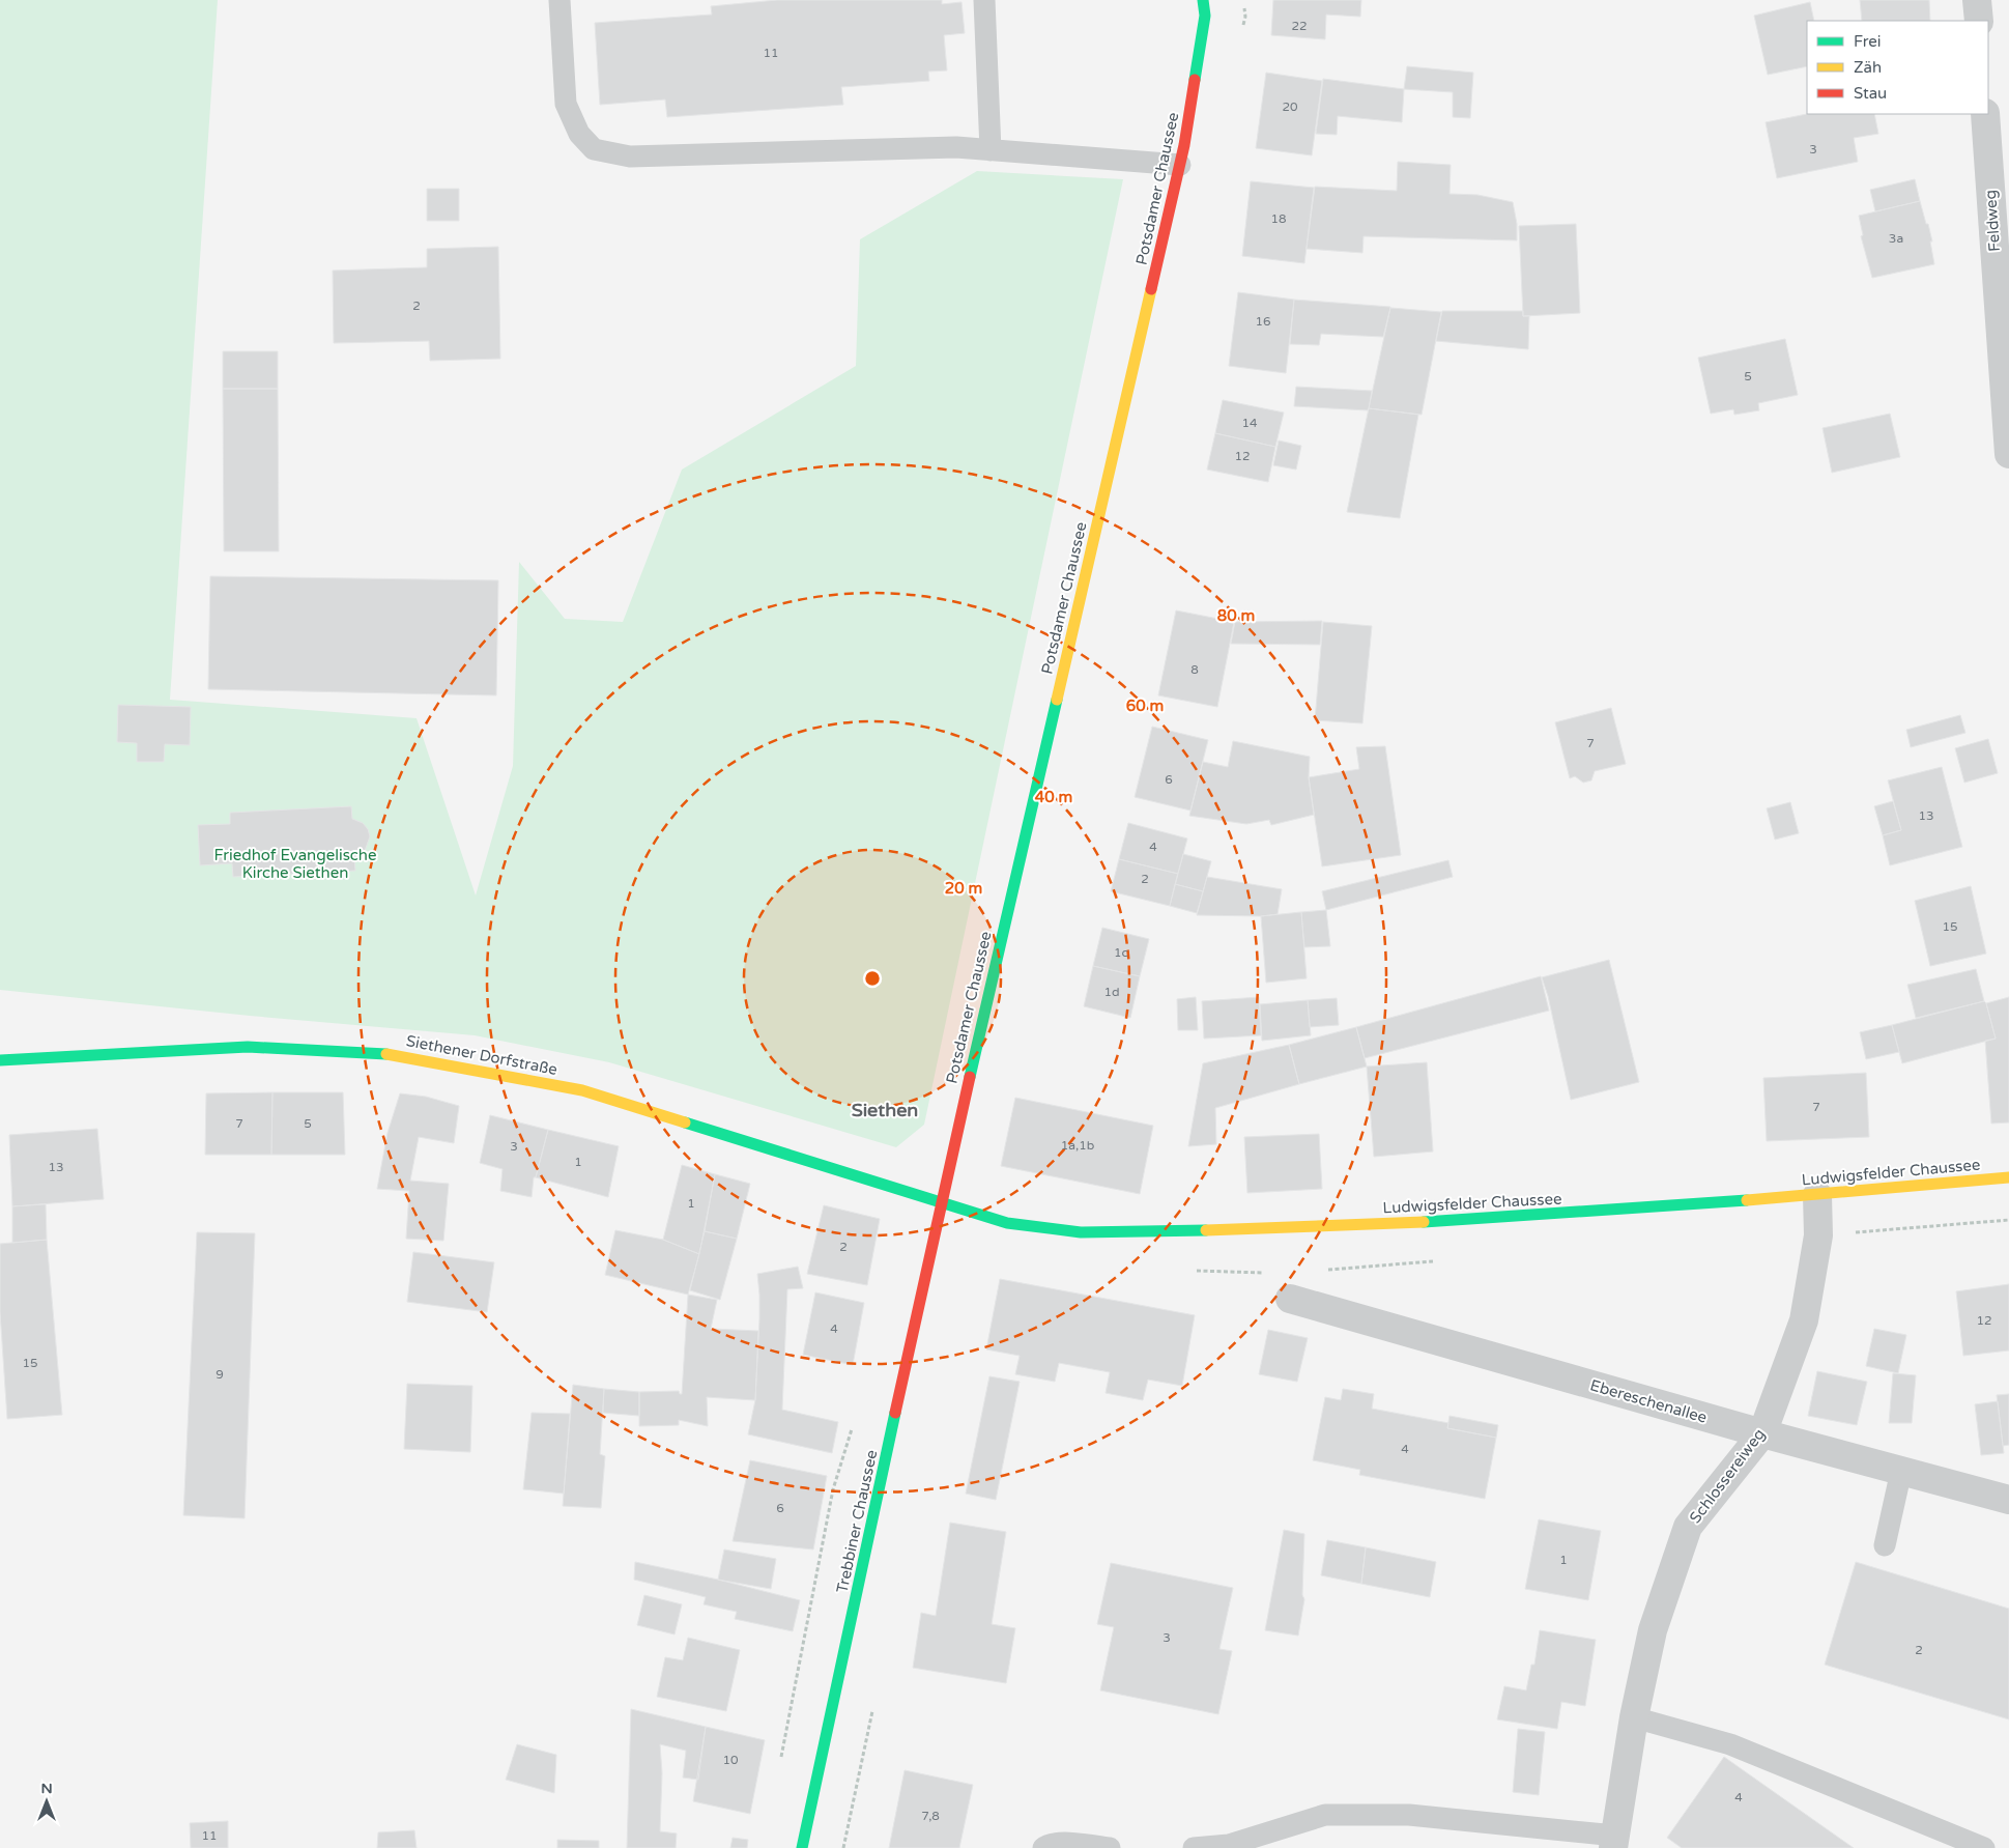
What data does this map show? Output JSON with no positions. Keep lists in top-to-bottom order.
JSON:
{
  "streets": {
    "main road": [
      "Potsdamer Chaussee",
      "Siethener Dorfstraße",
      "Ludwigsfelder Chaussee",
      "Trebbiner Chaussee"
    ],
    "street": ["Feldweg", "Ebereschenallee", "Schlossereiweg"]
  },
  "crossings": [
    ["Potsdamer Chaussee", "Siethener Dorfstraße"],
    ["Potsdamer Chaussee", "Ludwigsfelder Chaussee"],
    ["Potsdamer Chaussee", "Trebbiner Chaussee"],
    ["Siethener Dorfstraße", "Ludwigsfelder Chaussee"],
    ["Siethener Dorfstraße", "Trebbiner Chaussee"],
    ["Ludwigsfelder Chaussee", "Schlossereiweg"],
    ["Ludwigsfelder Chaussee", "Trebbiner Chaussee"],
    ["Ebereschenallee", "Schlossereiweg"]
  ],
  "districts": ["Siethen"],
  "parks": ["Friedhof Evangelische Kirche Siethen"],
  "house_numbers": [
    "22",
    "11",
    "20",
    "3",
    "18",
    "3a",
    "2",
    "16",
    "5",
    "14",
    "12",
    "8",
    "7",
    "6",
    "13",
    "4",
    "2",
    "15",
    "1c",
    "1d",
    "7",
    "7",
    "5",
    "1a,1b",
    "3",
    "1",
    "13",
    "1",
    "2",
    "12",
    "4",
    "15",
    "9",
    "4",
    "6",
    "1",
    "3",
    "2",
    "10",
    "4",
    "7,8",
    "11"
  ],
  "legend": ["Frei", "Zäh", "Stau"],
  "north": "top",
  "rings": [
    "80 m",
    "60 m",
    "40 m",
    "20 m"
  ]
}
